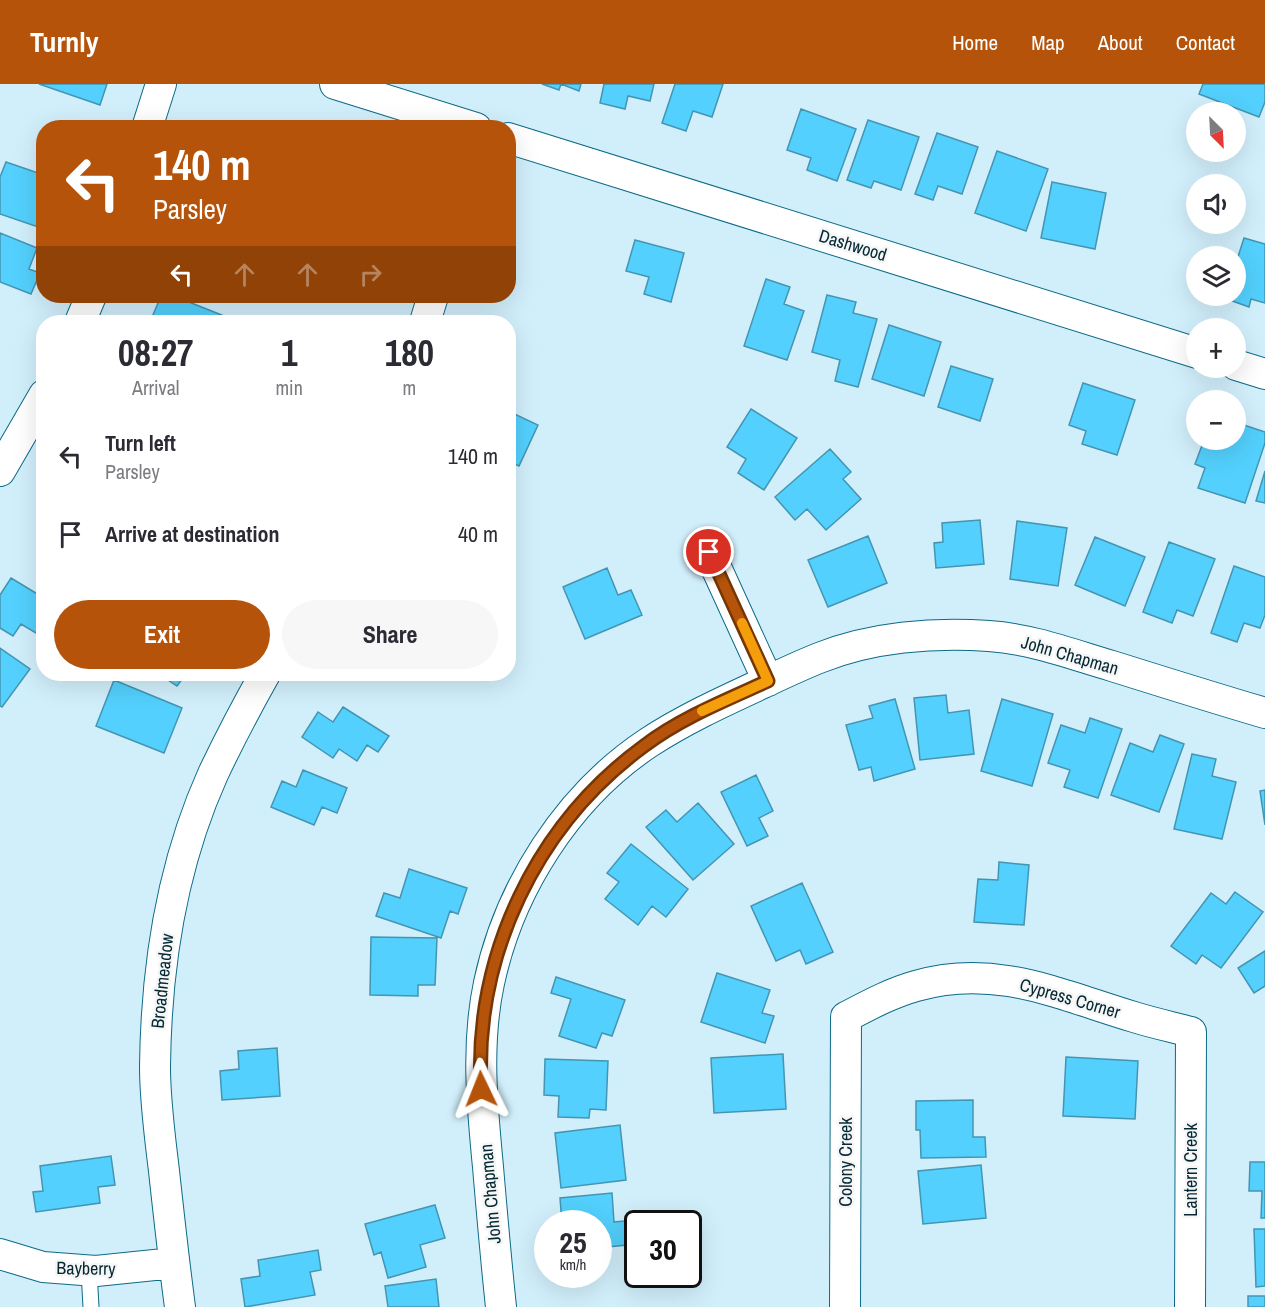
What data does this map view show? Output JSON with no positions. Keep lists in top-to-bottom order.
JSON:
{
  "streets": {
    "street": [
      "Dashwood",
      "John Chapman",
      "Broadmeadow",
      "Cypress Corner",
      "Colony Creek",
      "Lantern Creek",
      "Bayberry"
    ]
  },
  "crossings": [
    ["Broadmeadow", "Bayberry"],
    ["Cypress Corner", "Colony Creek"],
    ["Cypress Corner", "Lantern Creek"]
  ],
  "north": "bottom right",
  "page": {
    "header": "Turnly",
    "nav": [
      "Home",
      "Map",
      "About",
      "Contact"
    ],
    "map_buttons": ["+", "−"],
    "turn": ["140 m", "Parsley"],
    "eta": [
      "08:27",
      "Arrival",
      "1",
      "min",
      "180",
      "m"
    ],
    "list": [
      {
        "name": "Turn left",
        "note": "Parsley",
        "value": "140 m"
      },
      {
        "name": "Arrive at destination",
        "value": "40 m"
      }
    ],
    "buttons": ["Exit", "Share"],
    "speed": "25 km/h",
    "limit": "30"
  }
}
